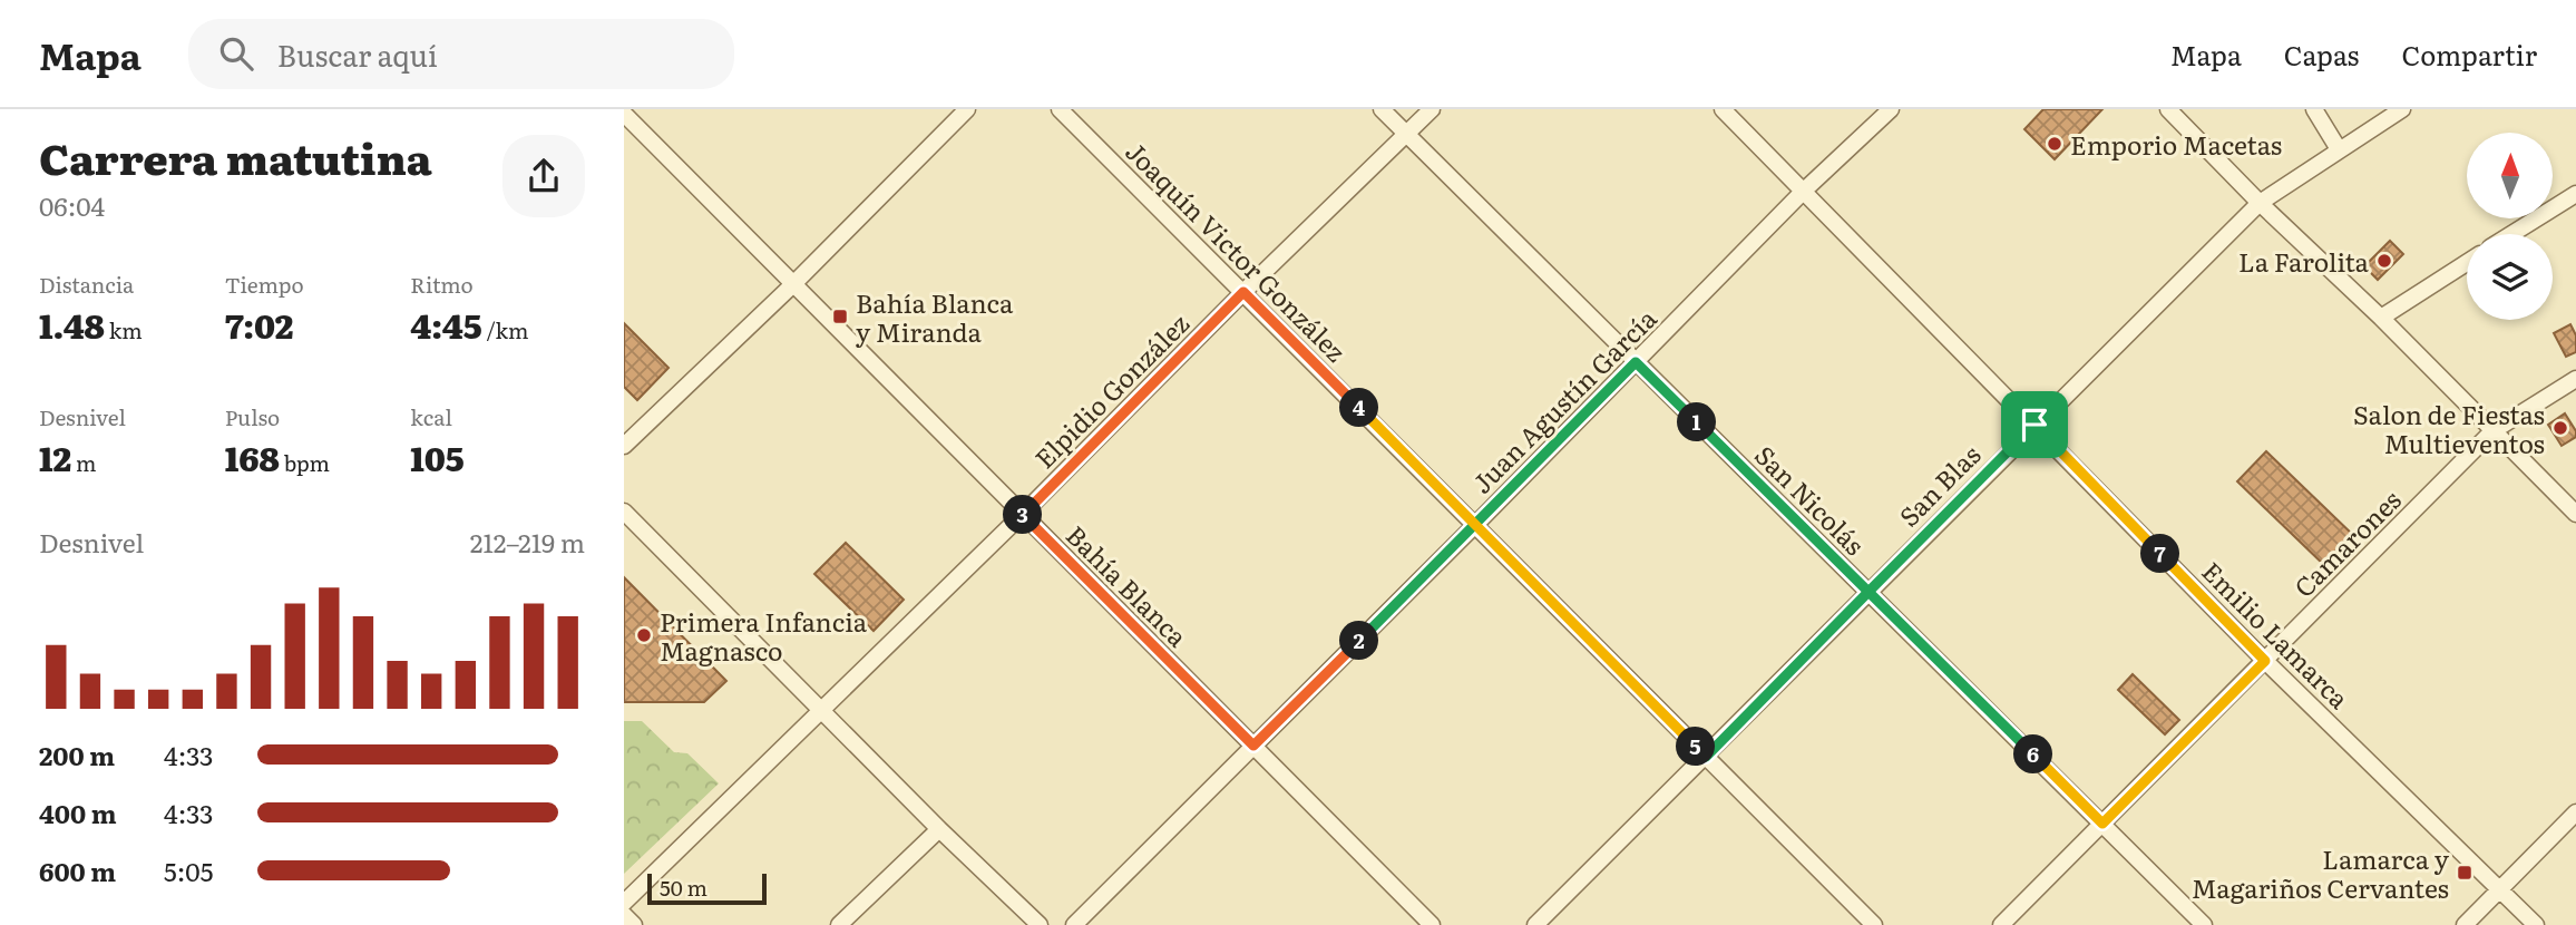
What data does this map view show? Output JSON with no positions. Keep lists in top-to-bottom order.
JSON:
{
  "streets": {
    "street": [
      "Joaquín Victor González",
      "Elpidio González",
      "Juan Agustín García",
      "San Blas",
      "San Nicolás",
      "Camarones",
      "Bahía Blanca",
      "Emilio Lamarca"
    ]
  },
  "crossings": [
    ["Joaquín Victor González", "Elpidio González"],
    ["Joaquín Victor González", "Juan Agustín García"],
    ["Joaquín Victor González", "San Blas"],
    ["Elpidio González", "San Nicolás"],
    ["Elpidio González", "Bahía Blanca"],
    ["Juan Agustín García", "San Nicolás"],
    ["Juan Agustín García", "Bahía Blanca"],
    ["Juan Agustín García", "Emilio Lamarca"],
    ["San Blas", "San Nicolás"],
    ["San Blas", "Emilio Lamarca"],
    ["San Nicolás", "Camarones"],
    ["Camarones", "Emilio Lamarca"]
  ],
  "places": {
    "other": [
      "Emporio Macetas",
      "La Farolita",
      "Salon de Fiestas Multieventos",
      "Primera Infancia Magnasco"
    ],
    "transit": ["Bahía Blanca y Miranda", "Lamarca y Magariños Cervantes"]
  },
  "scale_bar": "50 m",
  "north": "top",
  "page": {
    "header": "Mapa",
    "search": "Buscar aquí",
    "nav": ["Mapa", "Capas", "Compartir"],
    "heading": ["Carrera matutina", "06:04"],
    "stats": [
      ["Distancia", "1.48 km"],
      ["Tiempo", "7:02"],
      ["Ritmo", "4:45 /km"],
      ["Desnivel", "12 m"],
      ["Pulso", "168 bpm"],
      ["kcal", "105"]
    ],
    "pins": [
      "4",
      "1",
      "3",
      "7",
      "2",
      "5",
      "6"
    ],
    "chart": ["Desnivel", "212–219 m"],
    "list": [
      {
        "name": "200 m",
        "note": "4:33"
      },
      {
        "name": "400 m",
        "note": "4:33"
      },
      {
        "name": "600 m",
        "note": "5:05"
      }
    ],
    "scale": "50 m"
  }
}
